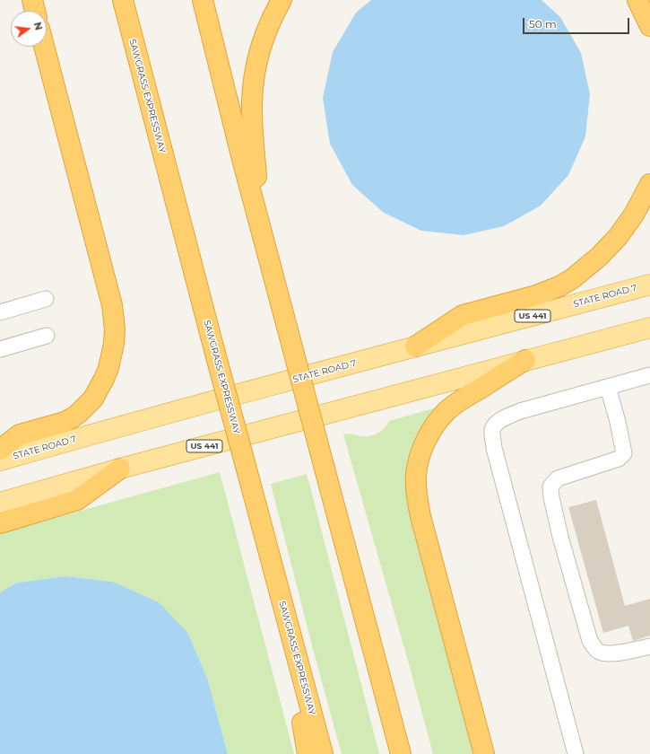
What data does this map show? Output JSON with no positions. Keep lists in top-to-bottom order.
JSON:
{
  "streets": {
    "highway": ["SAWGRASS EXPRESSWAY"],
    "main road": ["STATE ROAD 7", "US 441"]
  },
  "scale_bar": "50 m",
  "north": "right"
}
